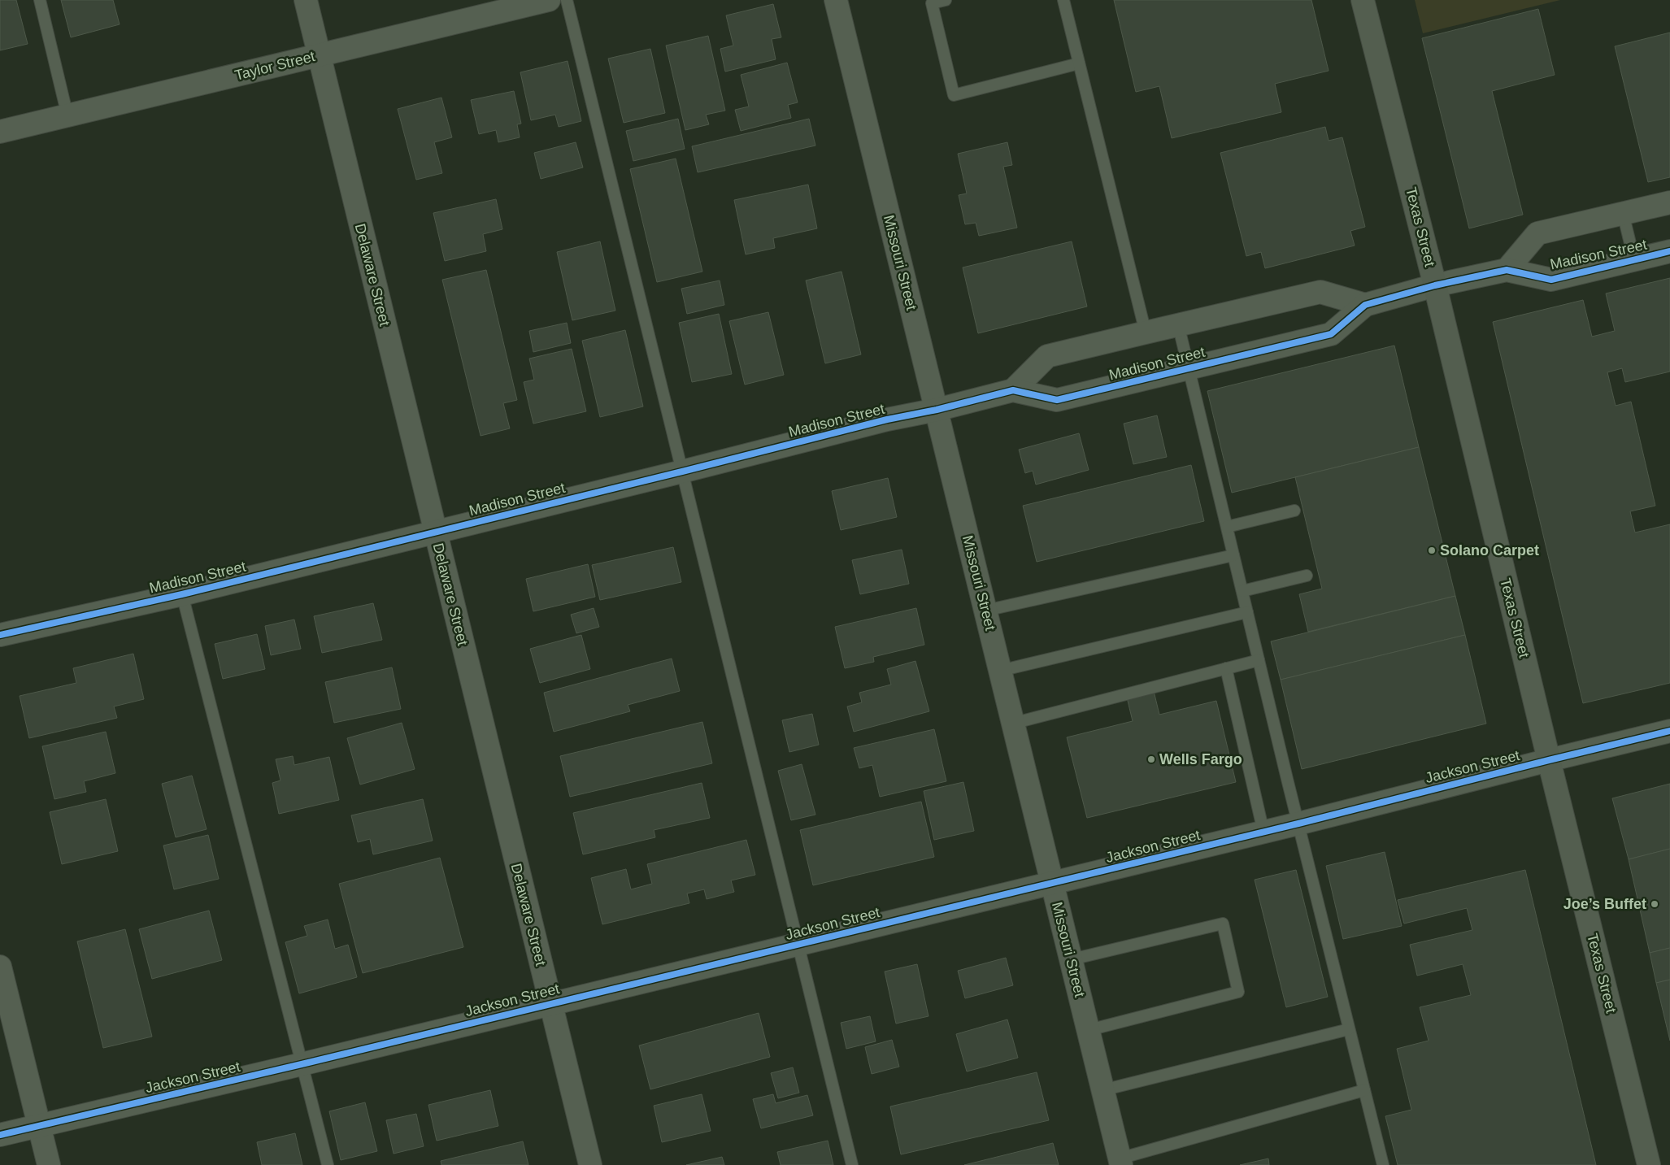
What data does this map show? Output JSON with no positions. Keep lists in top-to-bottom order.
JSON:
{
  "streets": {
    "main road": ["Texas Street"],
    "street": [
      "Taylor Street",
      "Madison Street",
      "Missouri Street",
      "Delaware Street",
      "Jackson Street"
    ]
  },
  "crossings": [
    ["Taylor Street", "Delaware Street"],
    ["Texas Street", "Madison Street"],
    ["Texas Street", "Jackson Street"],
    ["Madison Street", "Missouri Street"],
    ["Madison Street", "Delaware Street"],
    ["Missouri Street", "Jackson Street"],
    ["Delaware Street", "Jackson Street"]
  ],
  "places": ["Solano Carpet", "Wells Fargo", "Joe’s Buffet"]
}
